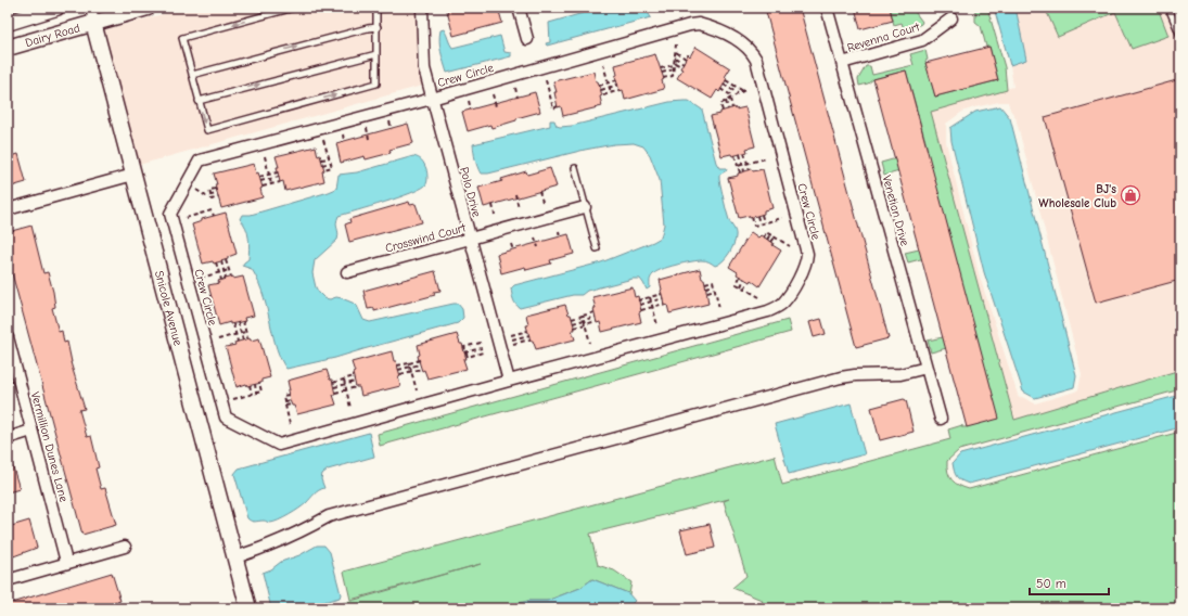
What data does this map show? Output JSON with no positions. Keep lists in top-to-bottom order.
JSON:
{
  "streets": {
    "street": [
      "Dairy Road",
      "Revenna Court",
      "Crew Circle",
      "Polo Drive",
      "Venetian Drive",
      "Crosswind Court",
      "Snicole Avenue",
      "Vermillion Dunes Lane"
    ]
  },
  "crossings": [
    ["Dairy Road", "Snicole Avenue"],
    ["Revenna Court", "Venetian Drive"],
    ["Crew Circle", "Polo Drive"],
    ["Polo Drive", "Crosswind Court"]
  ],
  "places": {
    "shop": ["BJ's Wholesale Club"]
  },
  "scale_bar": "50 m"
}
